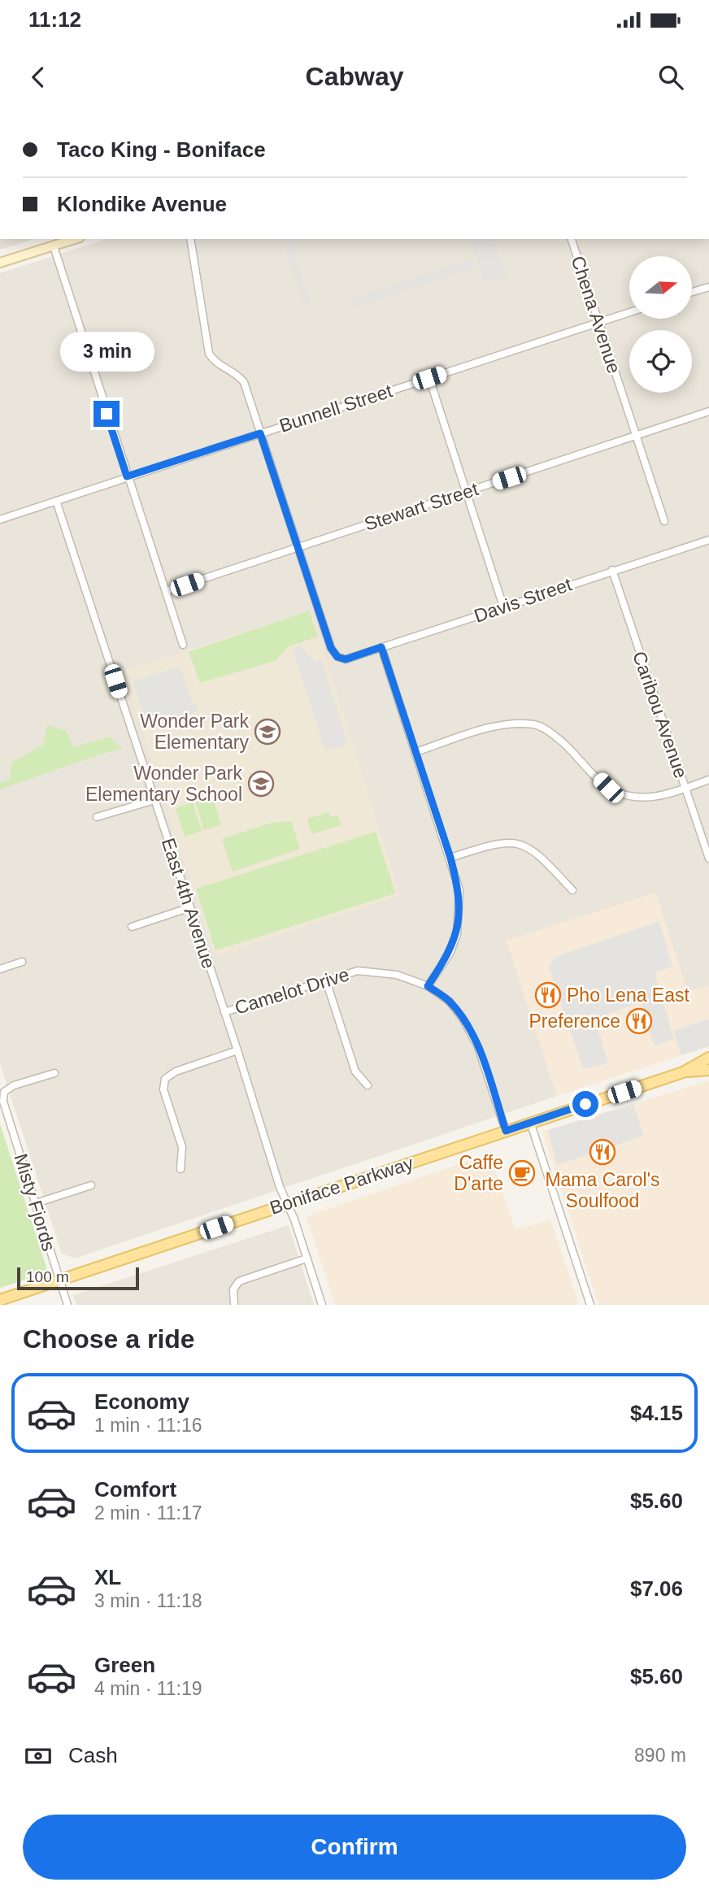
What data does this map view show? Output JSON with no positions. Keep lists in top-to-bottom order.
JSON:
{
  "streets": {
    "main road": ["Boniface Parkway"],
    "street": [
      "Chena Avenue",
      "Bunnell Street",
      "Stewart Street",
      "Davis Street",
      "Caribou Avenue",
      "East 4th Avenue",
      "Camelot Drive",
      "Misty Fjords"
    ]
  },
  "crossings": [
    ["Chena Avenue", "Bunnell Street"],
    ["Chena Avenue", "Stewart Street"],
    ["Bunnell Street", "East 4th Avenue"],
    ["Stewart Street", "Davis Street"],
    ["Davis Street", "Caribou Avenue"],
    ["East 4th Avenue", "Camelot Drive"],
    ["East 4th Avenue", "Boniface Parkway"],
    ["Camelot Drive", "Boniface Parkway"],
    ["Boniface Parkway", "Misty Fjords"]
  ],
  "places": {
    "school or university": ["Wonder Park Elementary", "Wonder Park Elementary School"],
    "restaurant": ["Pho Lena East", "Preference", "Mama Carol's Soulfood"],
    "cafe": ["Caffe D'arte"]
  },
  "scale_bar": "100 m",
  "north": "right",
  "page": {
    "status": "11:12",
    "header": "Cabway",
    "banner": ["Taco King - Boniface", "Klondike Avenue"],
    "bubble": "3 min",
    "scale": "100 m",
    "heading": "Choose a ride",
    "list": [
      {
        "name": "Economy",
        "note": "1 min · 11:16",
        "value": "$4.15"
      },
      {
        "name": "Comfort",
        "note": "2 min · 11:17",
        "value": "$5.60"
      },
      {
        "name": "XL",
        "note": "3 min · 11:18",
        "value": "$7.06"
      },
      {
        "name": "Green",
        "note": "4 min · 11:19",
        "value": "$5.60"
      }
    ],
    "pay": ["Cash", "890 m"],
    "buttons": "Confirm"
  }
}
